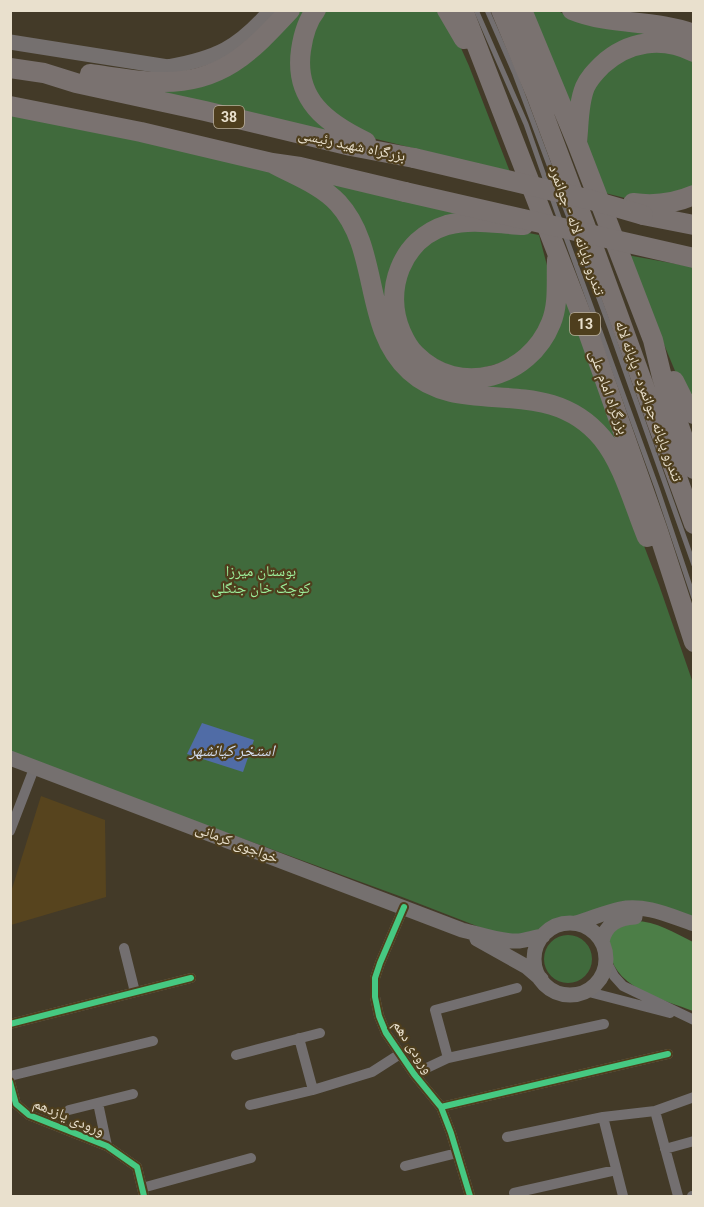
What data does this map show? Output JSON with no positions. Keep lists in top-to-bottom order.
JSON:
{
  "streets": {
    "highway": [
      "38",
      "بزرگراه شهید رئیسی",
      "13",
      "بزرگراه امام علی"
    ],
    "main road": ["خواجوی کرمانی"],
    "street": ["ورودی دهم", "ورودی یازدهم"],
    "lane": ["تندرو پایانه لاله - جوانمرد", "تندرو پایانه جوانمرد - پایانه لاله"]
  },
  "crossings": [
    ["تندرو پایانه لاله - جوانمرد", "بزرگراه امام علی"],
    ["خواجوی کرمانی", "ورودی دهم"]
  ],
  "water": ["استخر کیانشهر"],
  "parks": ["بوستان میرزا کوچک خان جنگلی"]
}
